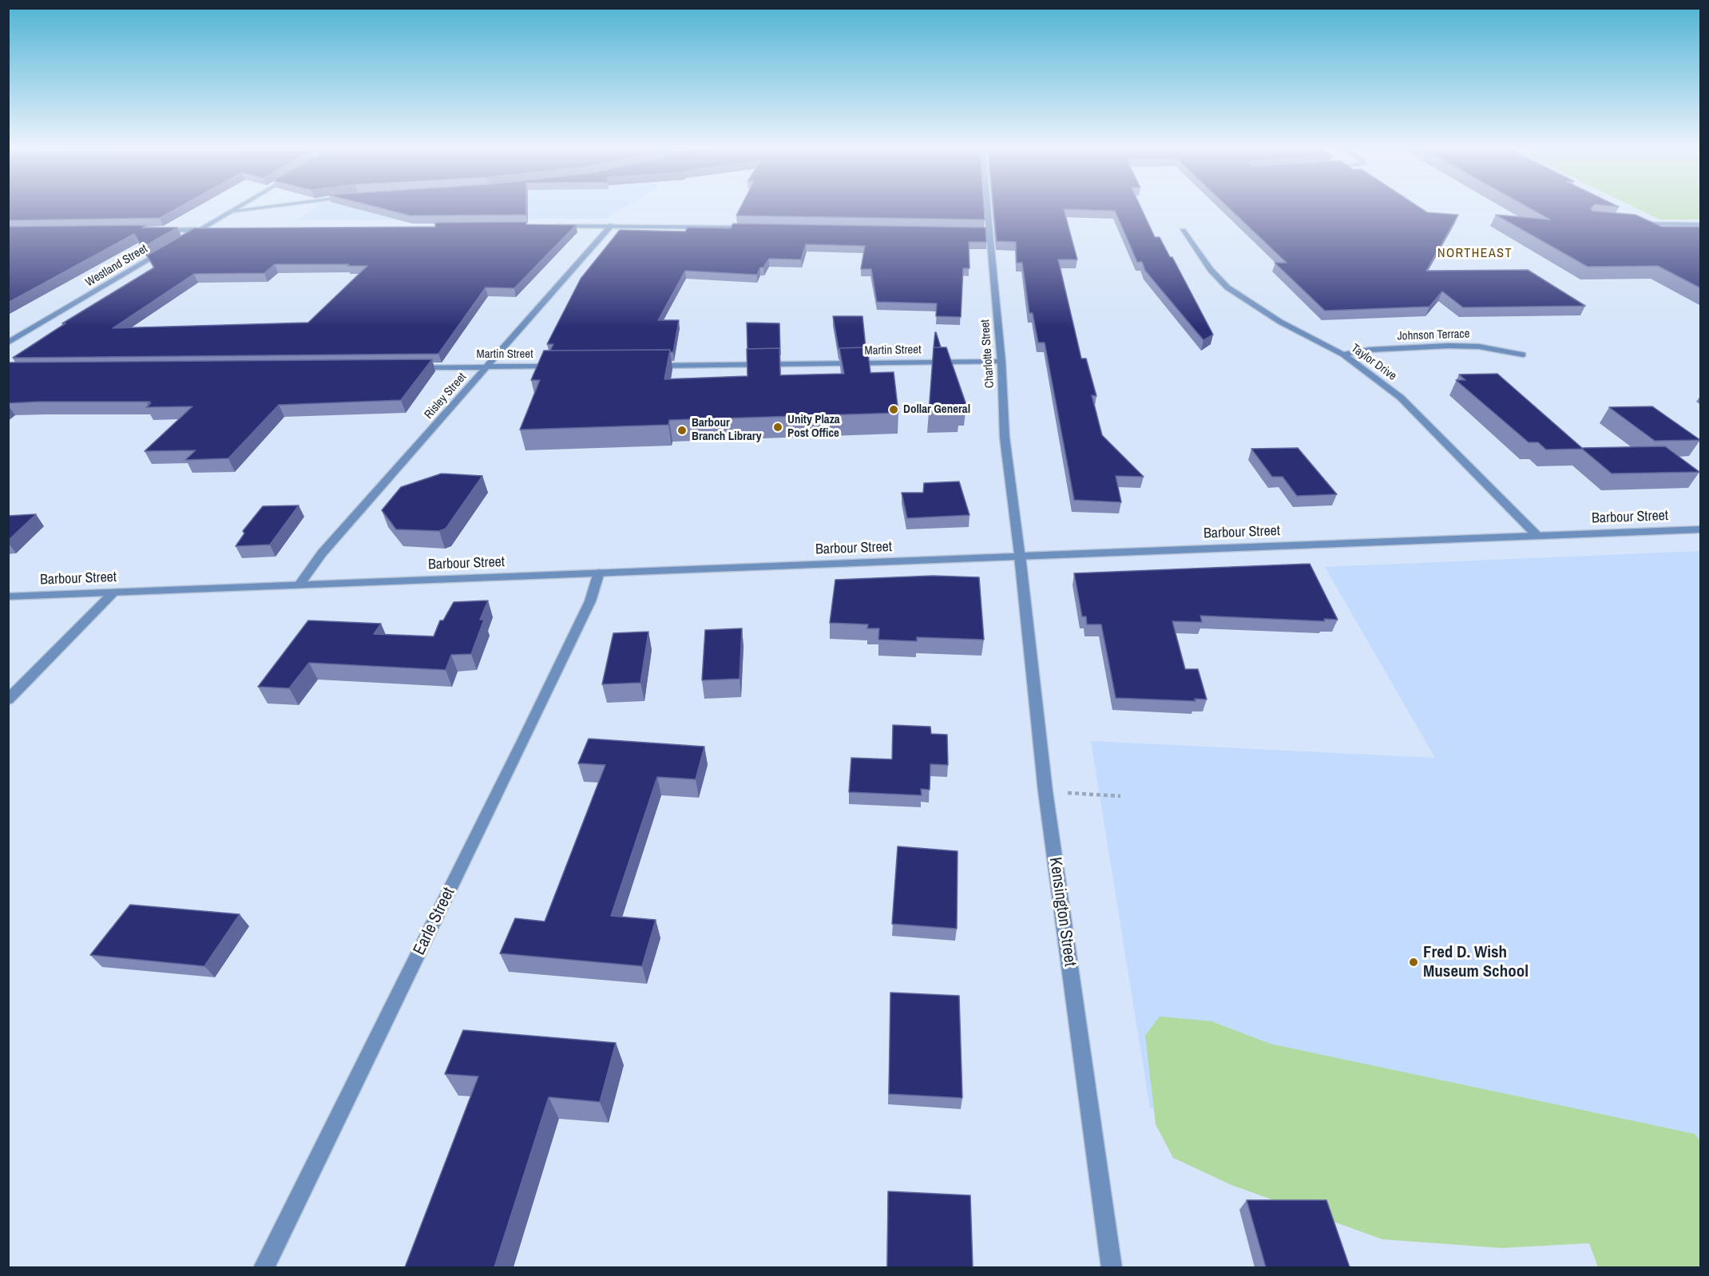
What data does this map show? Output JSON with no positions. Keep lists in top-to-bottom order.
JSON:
{
  "streets": {
    "street": [
      "Westland Street",
      "Johnson Terrace",
      "Martin Street",
      "Charlotte Street",
      "Taylor Drive",
      "Risley Street",
      "Barbour Street",
      "Kensington Street",
      "Earle Street"
    ]
  },
  "crossings": [
    ["Johnson Terrace", "Taylor Drive"],
    ["Martin Street", "Charlotte Street"],
    ["Martin Street", "Risley Street"],
    ["Charlotte Street", "Barbour Street"],
    ["Charlotte Street", "Kensington Street"],
    ["Taylor Drive", "Barbour Street"],
    ["Risley Street", "Barbour Street"],
    ["Barbour Street", "Kensington Street"],
    ["Barbour Street", "Earle Street"]
  ],
  "districts": ["NORTHEAST"],
  "places": [
    "Dollar General",
    "Unity Plaza Post Office",
    "Barbour Branch Library",
    "Fred D. Wish Museum School"
  ]
}
